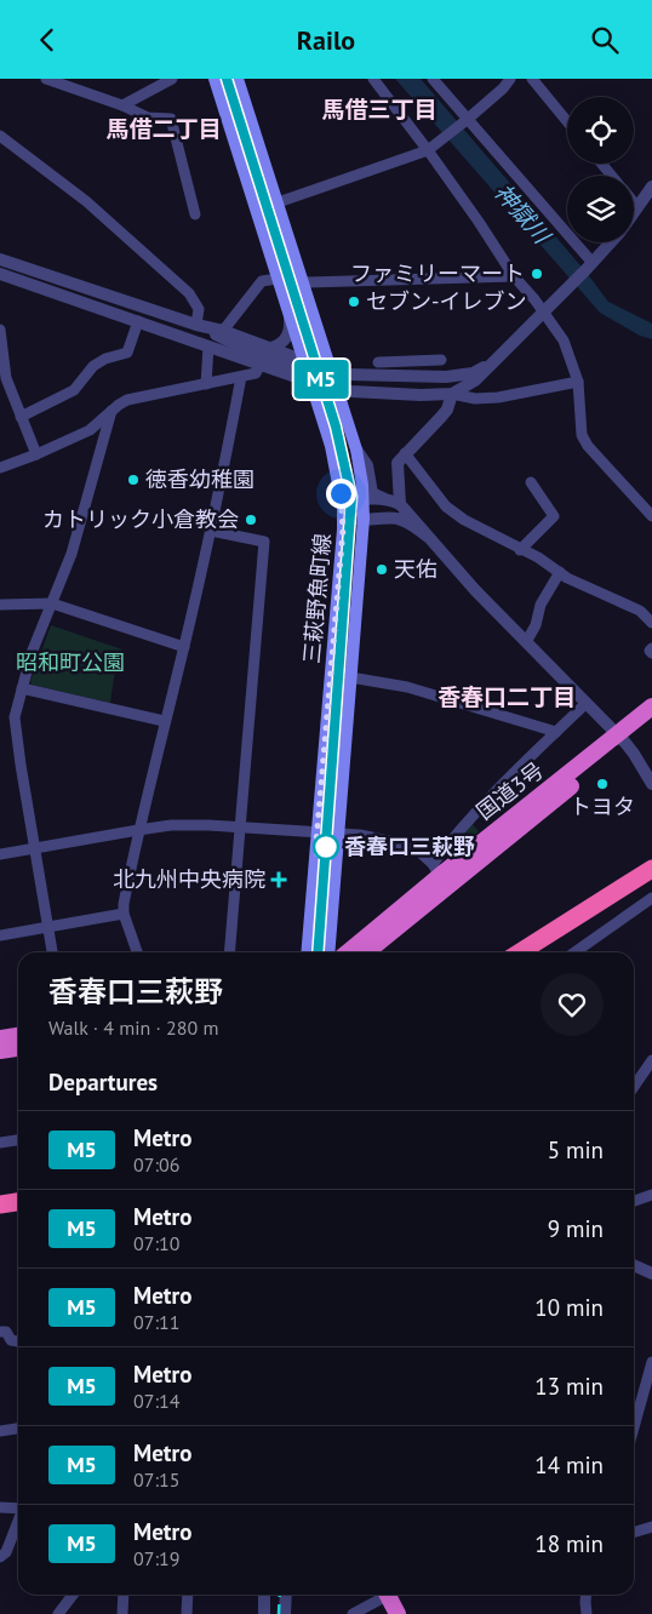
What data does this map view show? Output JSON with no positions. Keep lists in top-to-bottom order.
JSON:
{
  "streets": {
    "highway": ["国道3号"],
    "main road": ["三萩野魚町線"]
  },
  "districts": ["馬借三丁目", "馬借二丁目", "香春口二丁目"],
  "water": ["神獄川"],
  "parks": ["昭和町公園"],
  "places": {
    "other": [
      "ファミリーマート",
      "セブン-イレブン",
      "徳香幼稚園",
      "カトリック小倉教会",
      "天佑",
      "トヨタ",
      "香春口三萩野"
    ],
    "health": ["北九州中央病院"]
  },
  "lines": ["metro line M5"],
  "page": {
    "header": "Railo",
    "on_map": "M5",
    "heading": [
      ["香春口三萩野", "Walk · 4 min · 280 m"],
      "Departures"
    ],
    "list": [
      {
        "mark": "M5",
        "name": "Metro",
        "note": "07:06",
        "value": "5 min"
      },
      {
        "mark": "M5",
        "name": "Metro",
        "note": "07:10",
        "value": "9 min"
      },
      {
        "mark": "M5",
        "name": "Metro",
        "note": "07:11",
        "value": "10 min"
      },
      {
        "mark": "M5",
        "name": "Metro",
        "note": "07:14",
        "value": "13 min"
      },
      {
        "mark": "M5",
        "name": "Metro",
        "note": "07:15",
        "value": "14 min"
      },
      {
        "mark": "M5",
        "name": "Metro",
        "note": "07:19",
        "value": "18 min"
      }
    ]
  }
}
